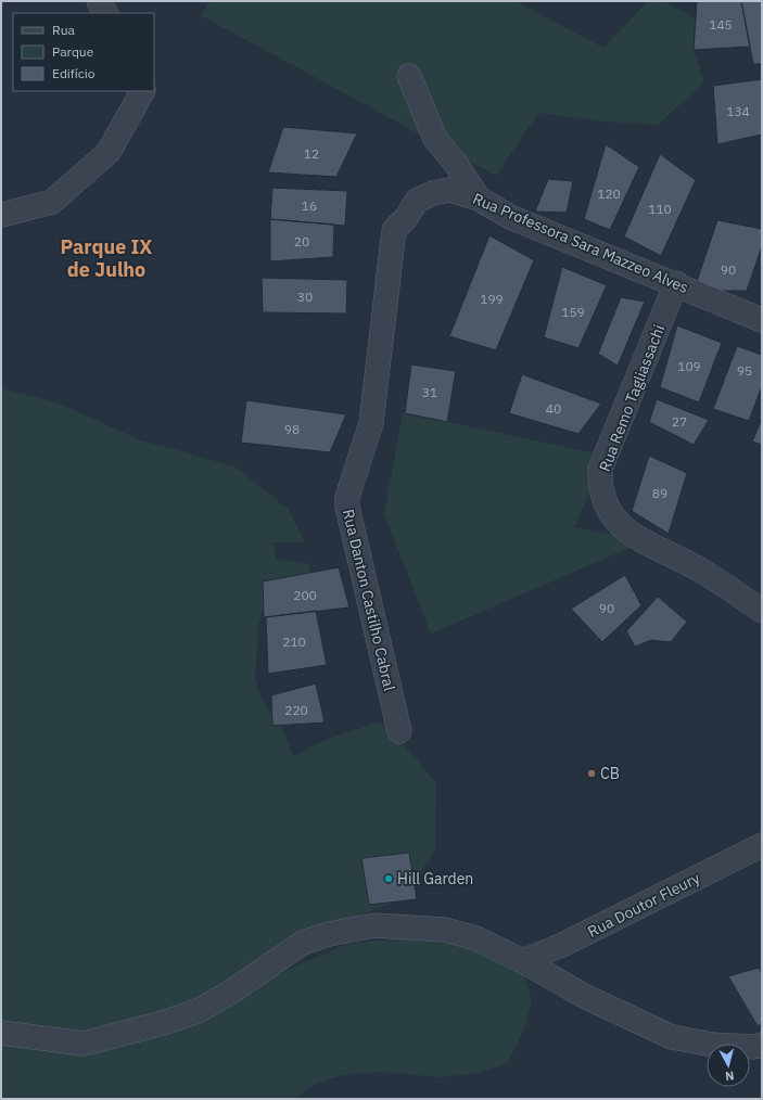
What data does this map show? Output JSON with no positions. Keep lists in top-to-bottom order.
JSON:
{
  "streets": {
    "street": [
      "Rua Professora Sara Mazzeo Alves",
      "Rua Remo Tagliassachi",
      "Rua Danton Castilho Cabral",
      "Rua Doutor Fleury"
    ]
  },
  "crossings": [
    ["Rua Professora Sara Mazzeo Alves", "Rua Remo Tagliassachi"],
    ["Rua Professora Sara Mazzeo Alves", "Rua Danton Castilho Cabral"]
  ],
  "districts": ["Parque IX de Julho"],
  "places": ["CB", "Hill Garden"],
  "house_numbers": [
    "145",
    "134",
    "12",
    "120",
    "16",
    "110",
    "20",
    "90",
    "30",
    "199",
    "159",
    "109",
    "95",
    "31",
    "40",
    "27",
    "98",
    "89",
    "200",
    "90",
    "210",
    "220"
  ],
  "legend": ["Rua", "Parque", "Edifício"],
  "north": "bottom"
}
